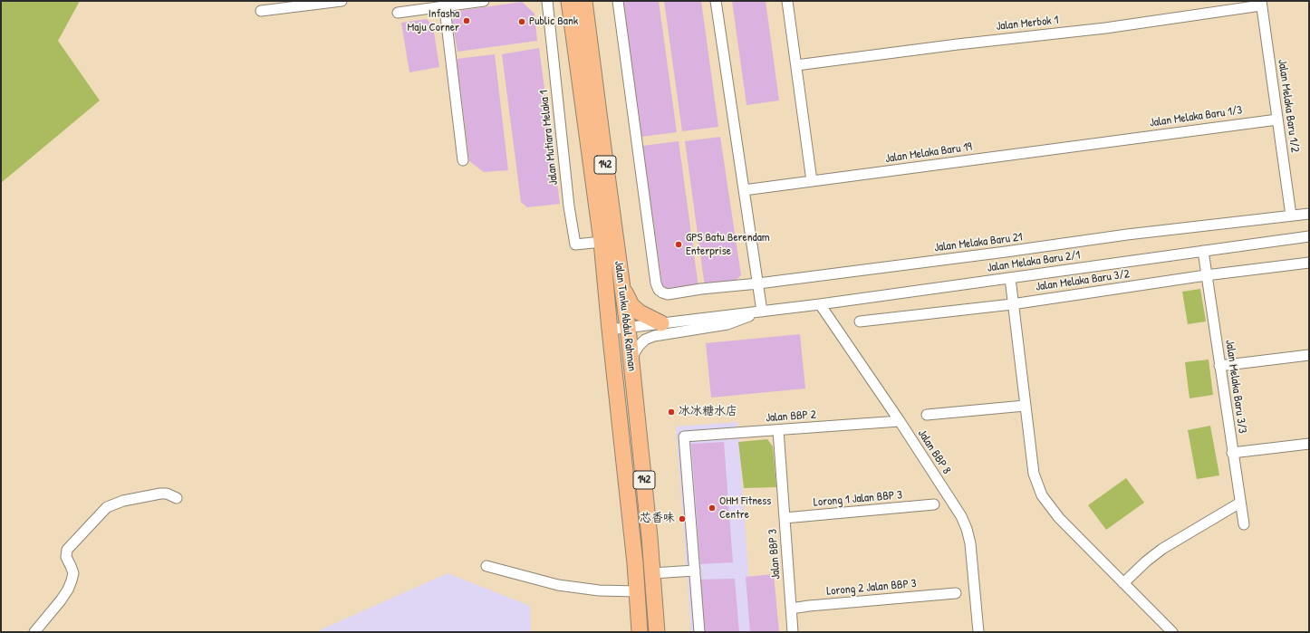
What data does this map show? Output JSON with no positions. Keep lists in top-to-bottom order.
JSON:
{
  "streets": {
    "main road": ["142", "Jalan Tunku Abdul Rahman"],
    "street": [
      "Jalan Merbok 1",
      "Jalan Melaka Baru 1/2",
      "Jalan Melaka Baru 1/3",
      "Jalan Mutiara Melaka 1",
      "Jalan Melaka Baru 19",
      "Jalan Melaka Baru 21",
      "Jalan Melaka Baru 2/1",
      "Jalan Melaka Baru 3/2",
      "Jalan Melaka Baru 3/3",
      "Jalan BBP 2",
      "Jalan BBP 8",
      "Lorong 1 Jalan BBP 3",
      "Jalan BBP 3",
      "Lorong 2 Jalan BBP 3"
    ]
  },
  "crossings": [
    ["Jalan Merbok 1", "Jalan Melaka Baru 1/2"],
    ["Jalan Melaka Baru 1/2", "Jalan Melaka Baru 1/3"],
    ["Jalan Melaka Baru 1/2", "Jalan Melaka Baru 21"],
    ["Jalan Melaka Baru 1/3", "Jalan Melaka Baru 19"],
    ["Jalan Mutiara Melaka 1", "Jalan Tunku Abdul Rahman"],
    ["Jalan Melaka Baru 2/1", "Jalan Melaka Baru 3/3"],
    ["Jalan Melaka Baru 2/1", "Jalan BBP 8"],
    ["Jalan Melaka Baru 3/2", "Jalan Melaka Baru 3/3"],
    ["Jalan BBP 2", "Jalan BBP 8"],
    ["Jalan BBP 2", "Jalan BBP 3"],
    ["Lorong 1 Jalan BBP 3", "Jalan BBP 3"],
    ["Jalan BBP 3", "Lorong 2 Jalan BBP 3"]
  ],
  "places": [
    "Infasha Maju Corner",
    "Public Bank",
    "GPS Batu Berendam Enterprise",
    "冰冰糖水店",
    "OHM Fitness Centre",
    "芯香味"
  ]
}
